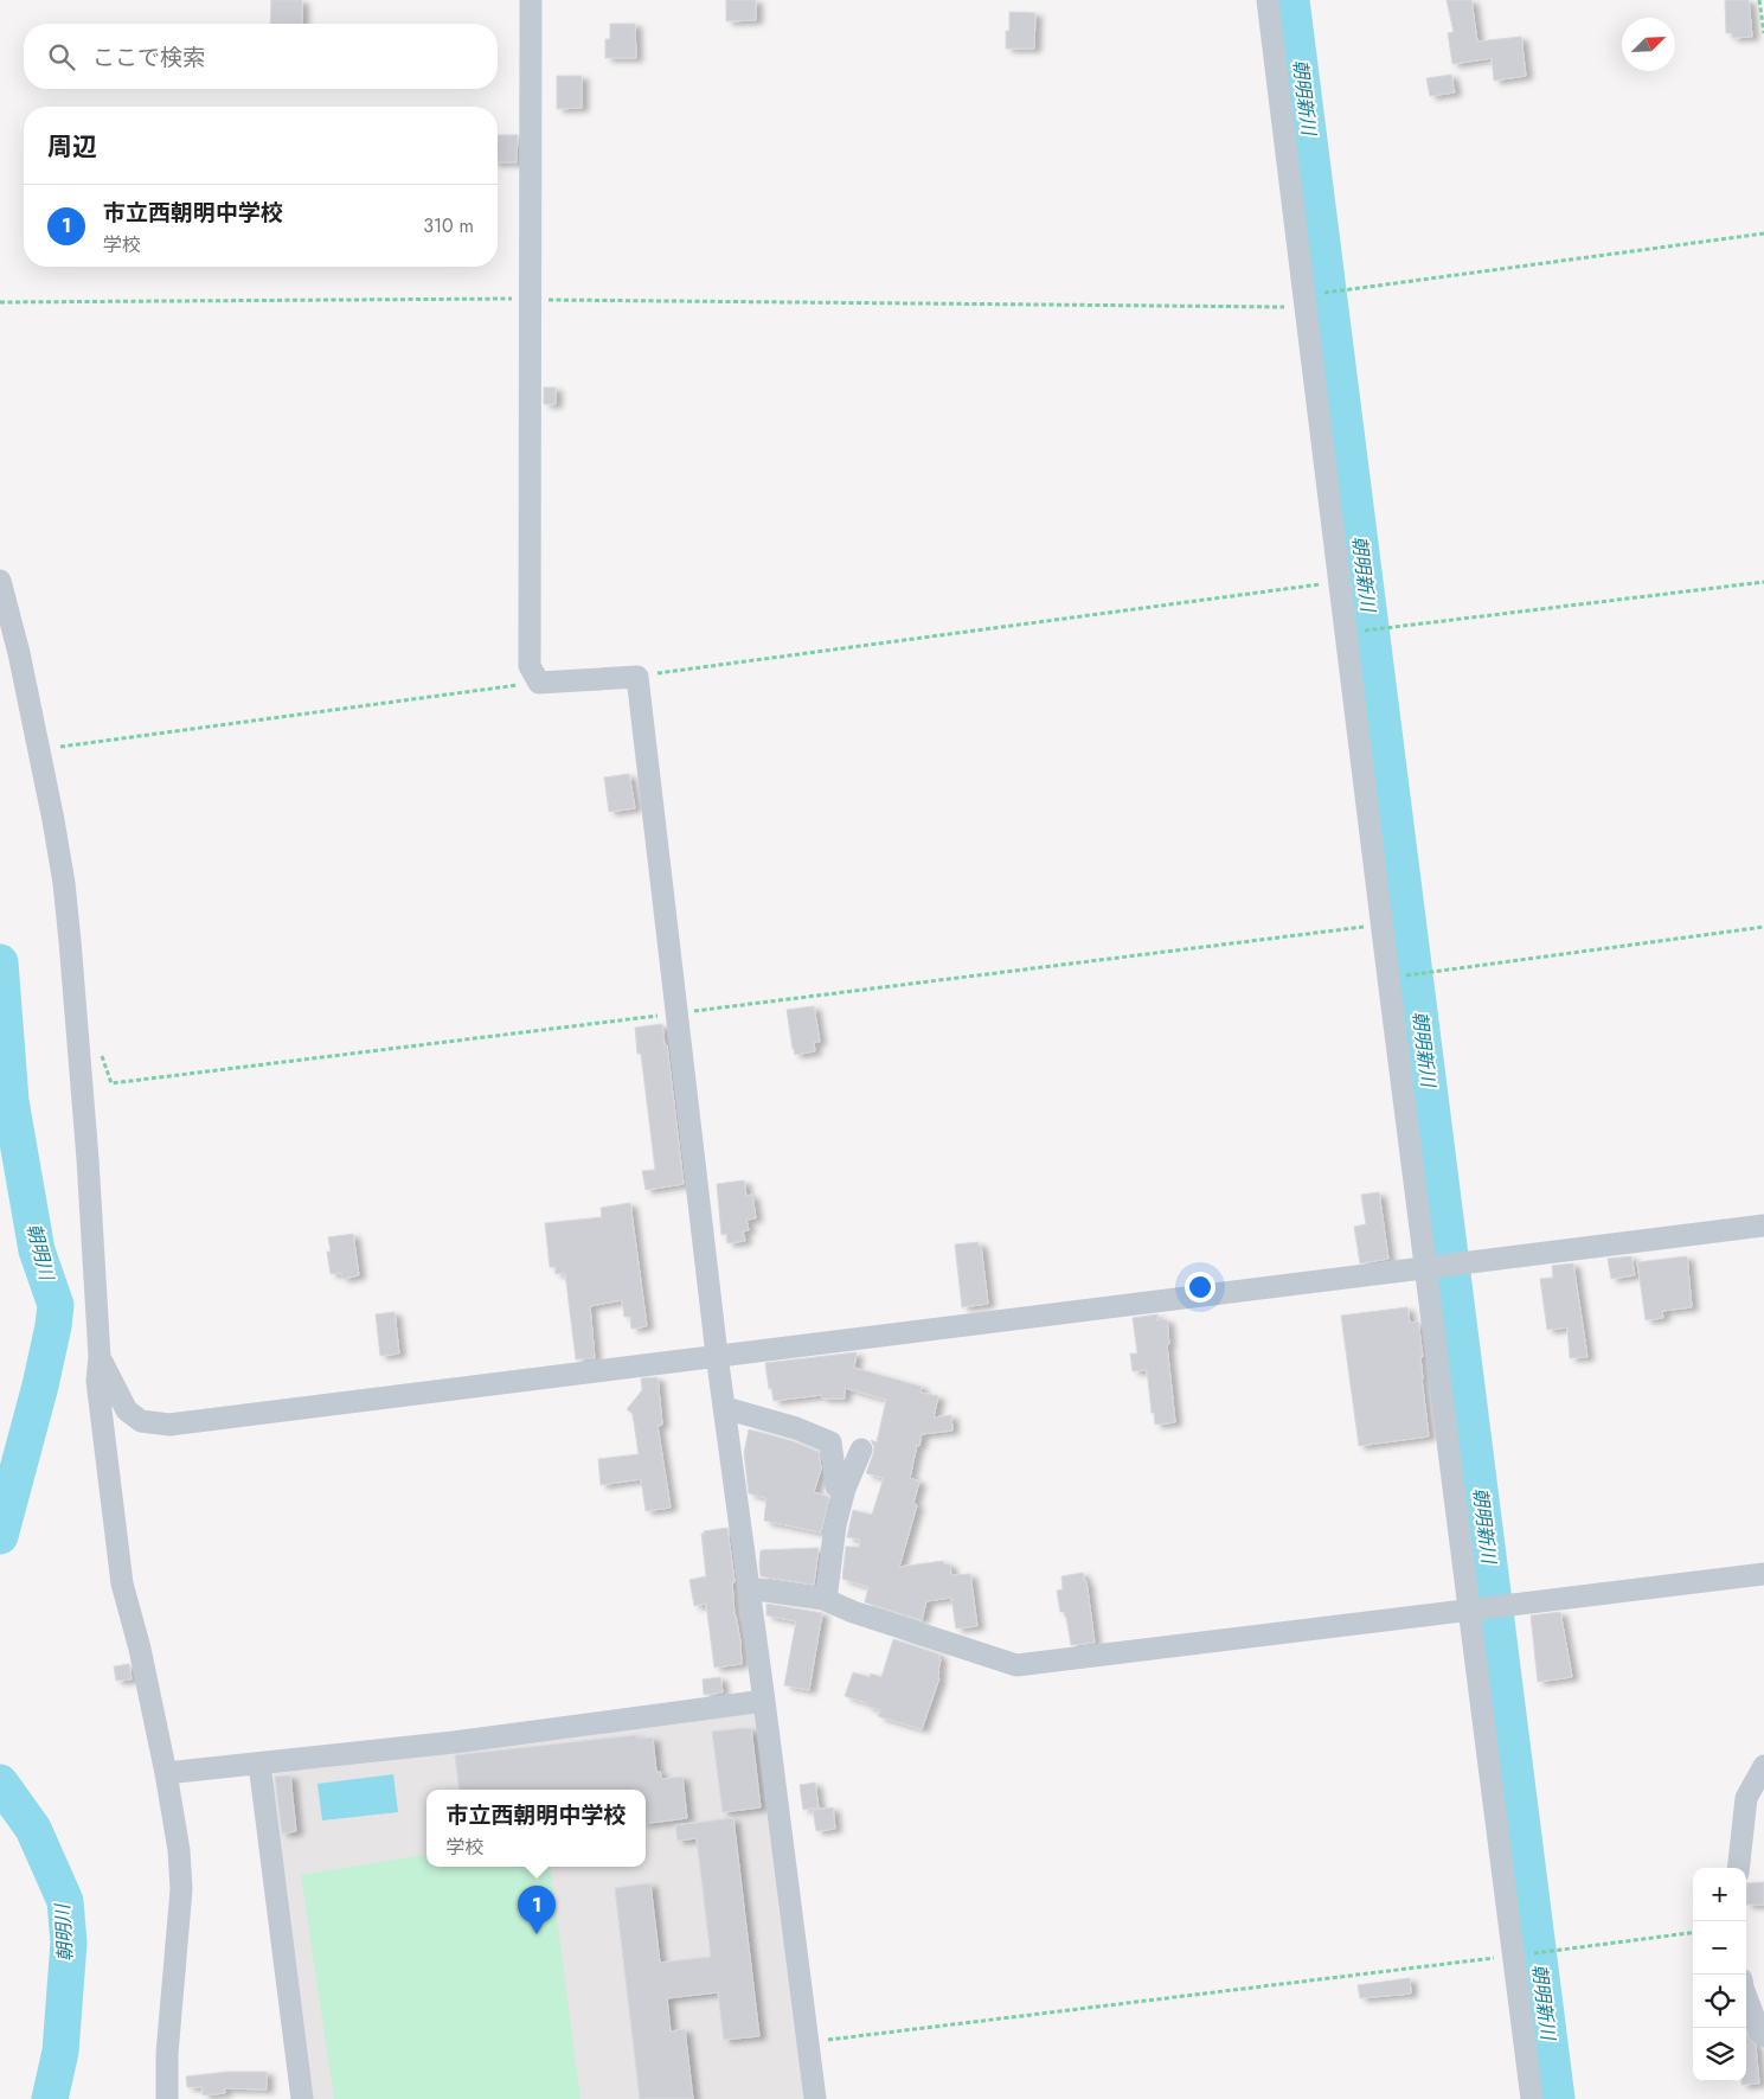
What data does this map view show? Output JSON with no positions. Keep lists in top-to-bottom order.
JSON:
{
  "water": ["朝明新川", "朝明川"],
  "north": "top right",
  "page": {
    "search": "ここで検索",
    "heading": "周辺",
    "list": [
      {
        "mark": "1",
        "name": "市立西朝明中学校",
        "note": "学校",
        "value": "310 m"
      }
    ],
    "popup": ["市立西朝明中学校", "学校"],
    "map_buttons": ["+", "−"],
    "pins": "1"
  }
}
